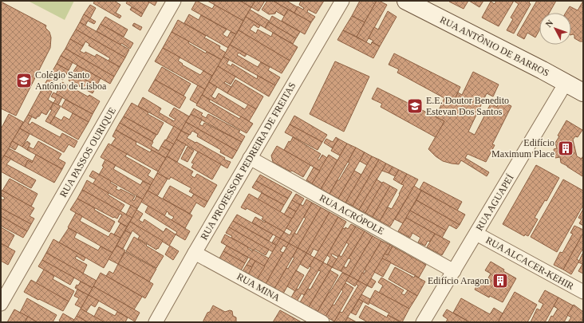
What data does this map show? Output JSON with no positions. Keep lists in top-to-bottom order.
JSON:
{
  "streets": {
    "main road": ["RUA ANTÔNIO DE BARROS"],
    "street": [
      "RUA PASSOS OURIQUE",
      "RUA PROFESSOR PEDREIRA DE FREITAS",
      "RUA AGUAPEÍ",
      "RUA ACRÓPOLE",
      "RUA ALCACER-KEHIR",
      "RUA MINA"
    ]
  },
  "crossings": [
    ["RUA ANTÔNIO DE BARROS", "RUA AGUAPEÍ"],
    ["RUA PROFESSOR PEDREIRA DE FREITAS", "RUA ACRÓPOLE"],
    ["RUA PROFESSOR PEDREIRA DE FREITAS", "RUA MINA"],
    ["RUA AGUAPEÍ", "RUA ACRÓPOLE"],
    ["RUA AGUAPEÍ", "RUA ALCACER-KEHIR"]
  ],
  "places": {
    "school or university": ["Colégio Santo Antônio de Lisboa", "E.E. Doutor Benedito Estevan Dos Santos"],
    "building": ["Edifício Maximum Place", "Edifício Aragon"]
  },
  "north": "top left"
}
